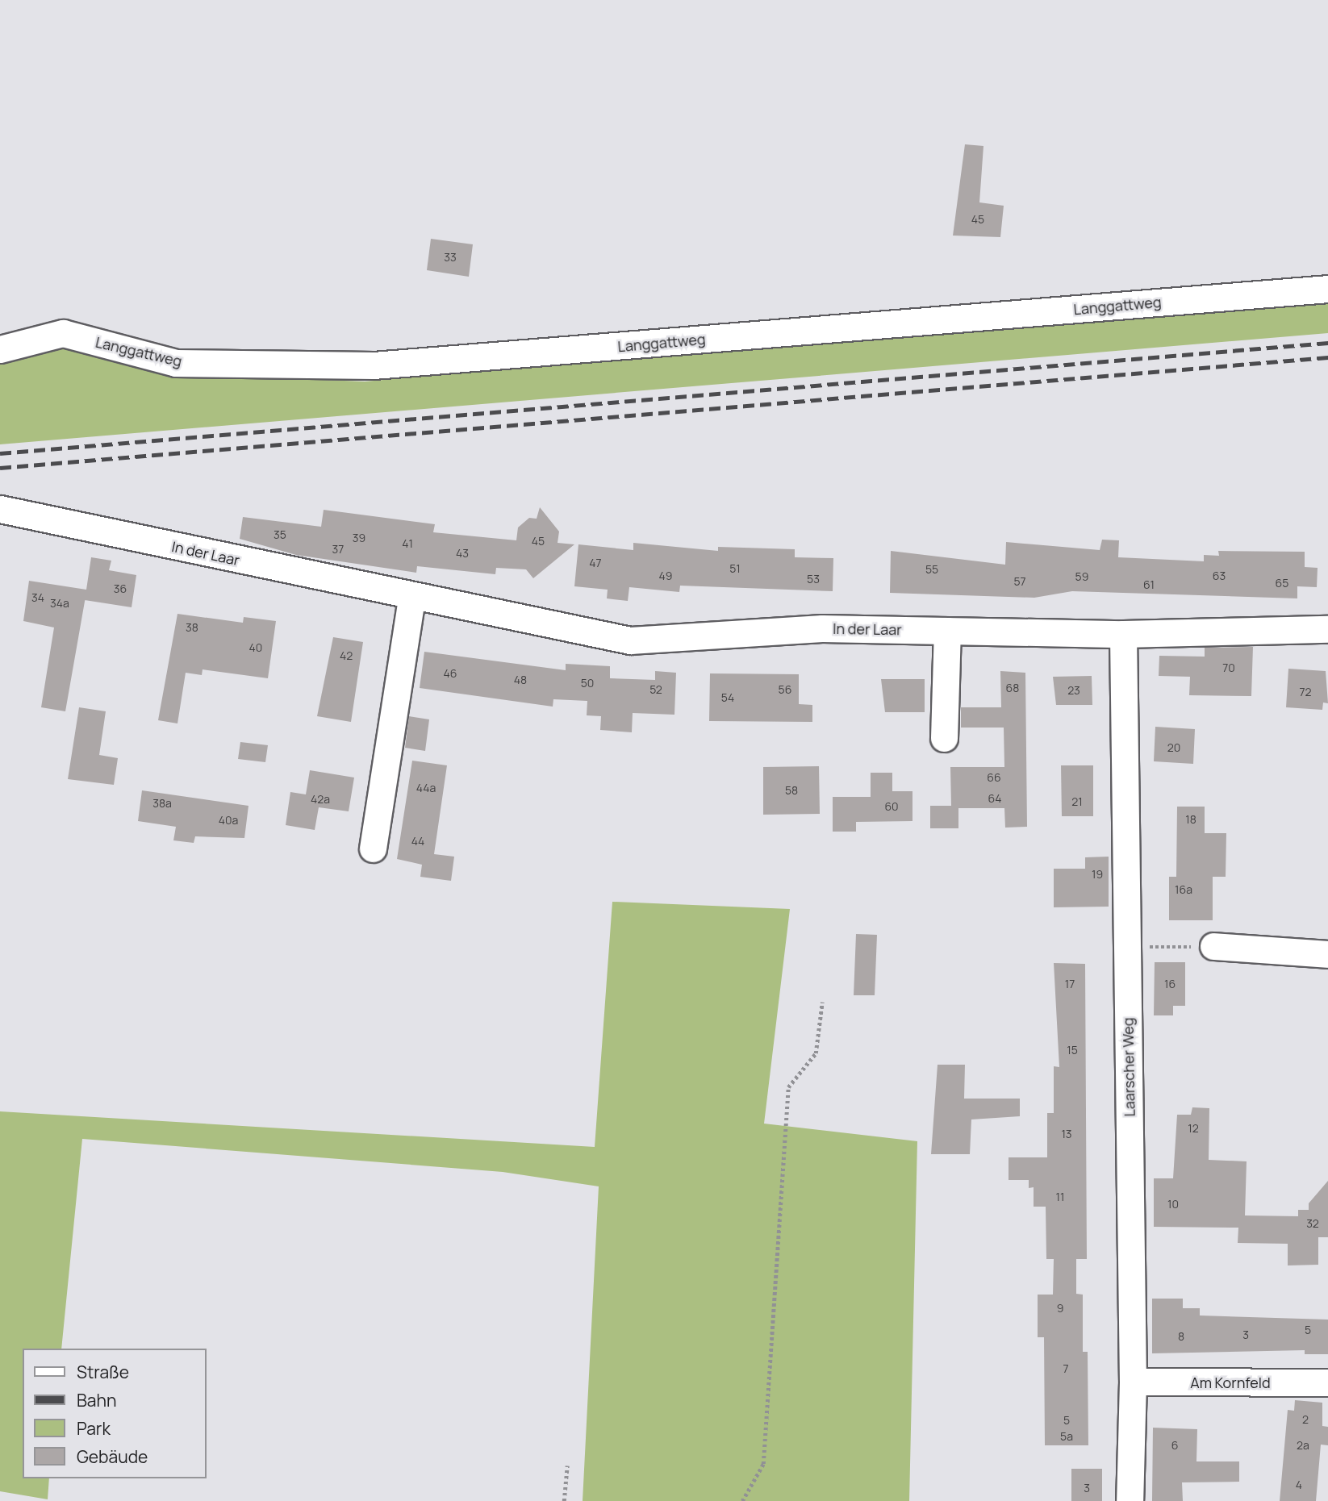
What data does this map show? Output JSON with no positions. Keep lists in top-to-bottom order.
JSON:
{
  "streets": {
    "street": [
      "Langgattweg",
      "In der Laar",
      "Laarscher Weg",
      "Am Kornfeld"
    ]
  },
  "crossings": [
    ["In der Laar", "Laarscher Weg"],
    ["Laarscher Weg", "Am Kornfeld"]
  ],
  "house_numbers": [
    "45",
    "33",
    "35",
    "39",
    "45",
    "41",
    "37",
    "43",
    "47",
    "51",
    "55",
    "49",
    "63",
    "59",
    "53",
    "57",
    "65",
    "61",
    "36",
    "34",
    "34a",
    "38",
    "40",
    "42",
    "70",
    "46",
    "48",
    "50",
    "68",
    "52",
    "56",
    "23",
    "72",
    "54",
    "20",
    "66",
    "44a",
    "58",
    "64",
    "42a",
    "21",
    "38a",
    "60",
    "18",
    "40a",
    "44",
    "19",
    "16a",
    "17",
    "16",
    "15",
    "12",
    "13",
    "11",
    "10",
    "32",
    "9",
    "5",
    "3",
    "8",
    "7",
    "2",
    "5",
    "5a",
    "6",
    "2a",
    "4",
    "3"
  ],
  "legend": [
    "Straße",
    "Bahn",
    "Park",
    "Gebäude"
  ]
}
